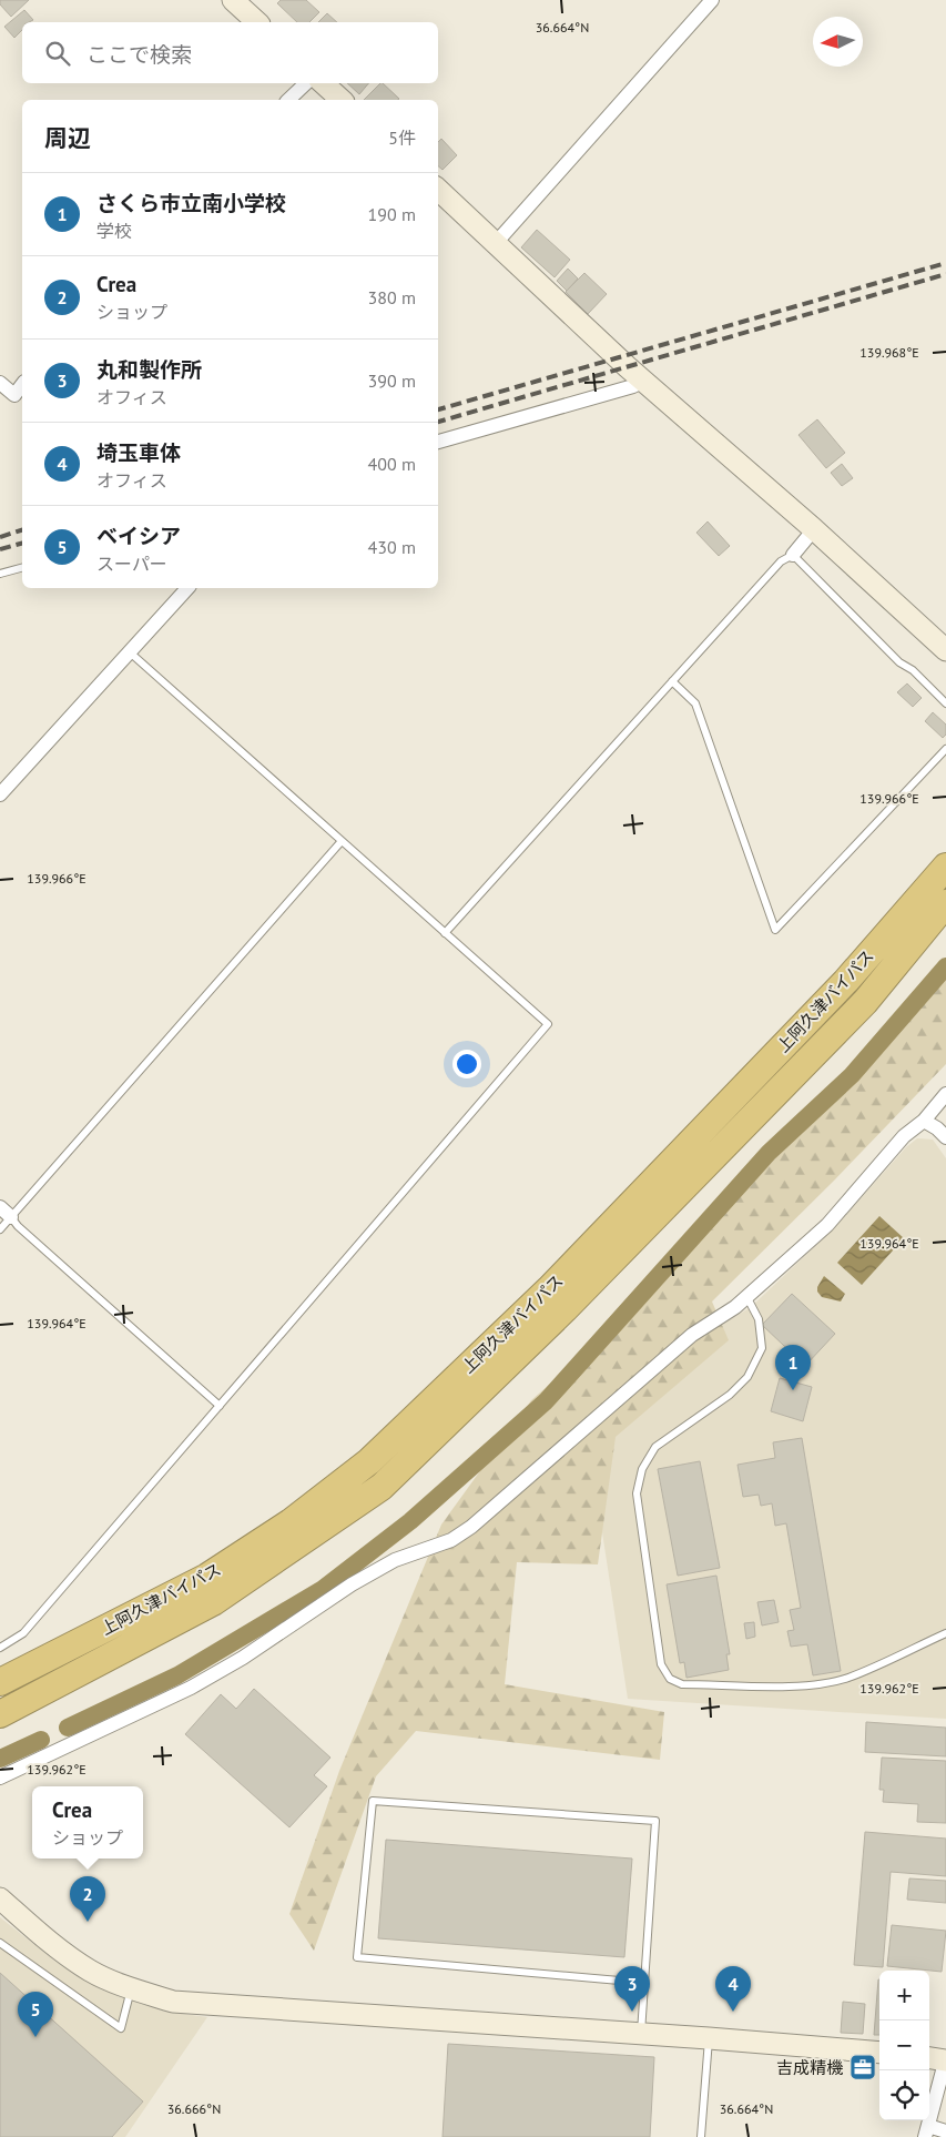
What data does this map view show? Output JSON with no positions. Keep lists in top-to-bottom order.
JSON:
{
  "streets": {
    "highway": ["上阿久津バイパス"]
  },
  "places": {
    "office": ["吉成精機"]
  },
  "north": "left",
  "page": {
    "search": "ここで検索",
    "heading": ["周辺", "5件"],
    "list": [
      {
        "mark": "1",
        "name": "さくら市立南小学校",
        "note": "学校",
        "value": "190 m"
      },
      {
        "mark": "2",
        "name": "Crea",
        "note": "ショップ",
        "value": "380 m"
      },
      {
        "mark": "3",
        "name": "丸和製作所",
        "note": "オフィス",
        "value": "390 m"
      },
      {
        "mark": "4",
        "name": "埼玉車体",
        "note": "オフィス",
        "value": "400 m"
      },
      {
        "mark": "5",
        "name": "ベイシア",
        "note": "スーパー",
        "value": "430 m"
      }
    ],
    "pins": [
      "1",
      "2",
      "3",
      "4",
      "5"
    ],
    "popup": ["Crea", "ショップ"],
    "map_buttons": ["+", "−"]
  },
  "coordinates": [
    "36.664°N",
    "139.968°E",
    "139.966°E",
    "139.964°E",
    "139.962°E",
    "36.666°N"
  ]
}
